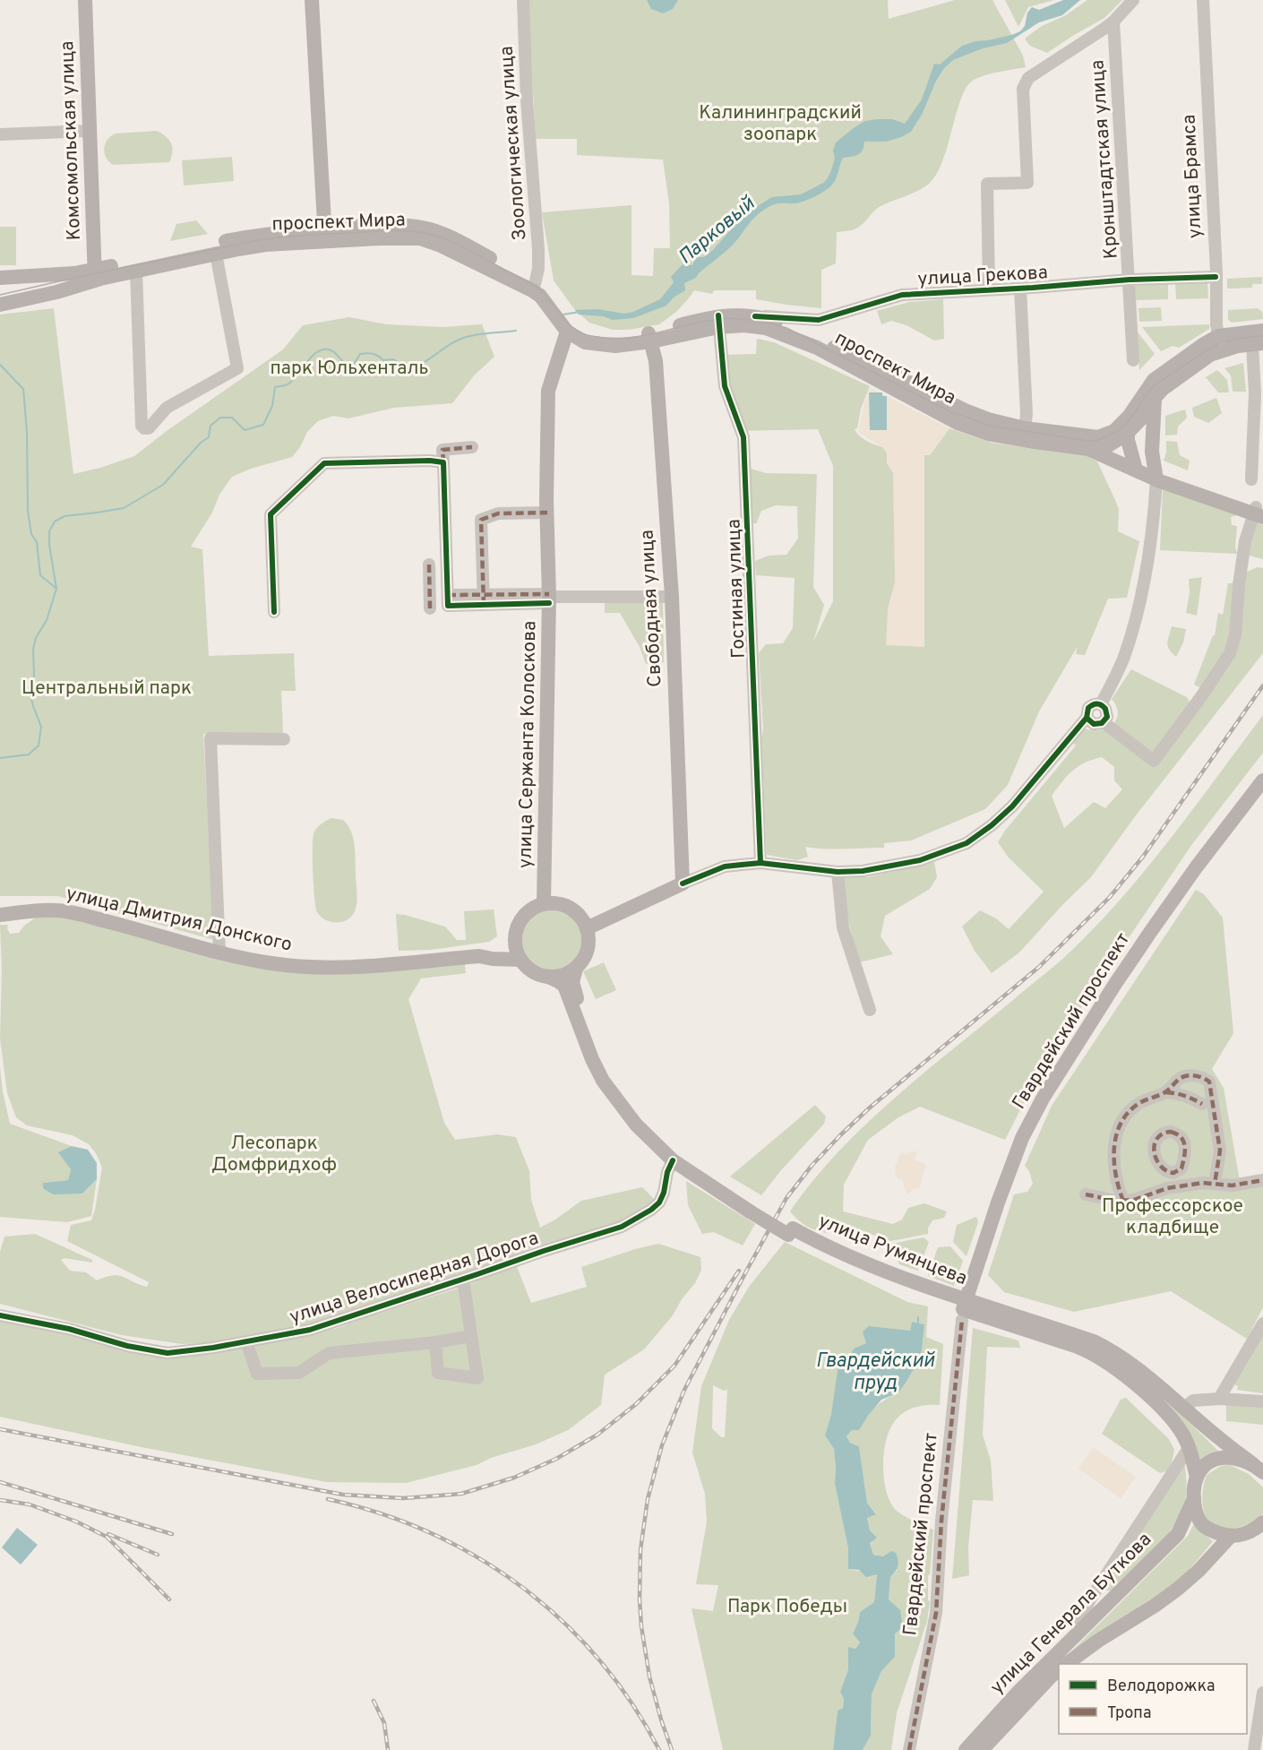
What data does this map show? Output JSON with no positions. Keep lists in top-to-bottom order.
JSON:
{
  "streets": {
    "main road": [
      "Комсомольская улица",
      "проспект Мира",
      "Свободная улица",
      "улица Сержанта Колоскова",
      "улица Дмитрия Донского",
      "Гвардейский проспект",
      "улица Румянцева",
      "улица Генерала Буткова"
    ],
    "street": [
      "Зоологическая улица",
      "Кронштадтская улица",
      "улица Брамса",
      "улица Грекова",
      "Гостиная улица",
      "улица Велосипедная Дорога"
    ]
  },
  "crossings": [
    ["Комсомольская улица", "проспект Мира"],
    ["Зоологическая улица", "проспект Мира"],
    ["Кронштадтская улица", "улица Грекова"],
    ["улица Брамса", "проспект Мира"],
    ["улица Брамса", "улица Грекова"],
    ["проспект Мира", "улица Грекова"],
    ["проспект Мира", "Гостиная улица"],
    ["проспект Мира", "Свободная улица"],
    ["проспект Мира", "улица Сержанта Колоскова"],
    ["улица Сержанта Колоскова", "улица Дмитрия Донского"],
    ["улица Сержанта Колоскова", "улица Румянцева"],
    ["улица Дмитрия Донского", "улица Румянцева"],
    ["Гвардейский проспект", "улица Румянцева"],
    ["улица Румянцева", "улица Велосипедная Дорога"]
  ],
  "water": ["Парковый", "Гвардейский пруд"],
  "parks": [
    "Калининградский зоопарк",
    "парк Юльхенталь",
    "Центральный парк",
    "Лесопарк Домфридхоф",
    "Профессорское кладбище",
    "Парк Победы"
  ],
  "legend": ["Велодорожка", "Тропа"]
}
